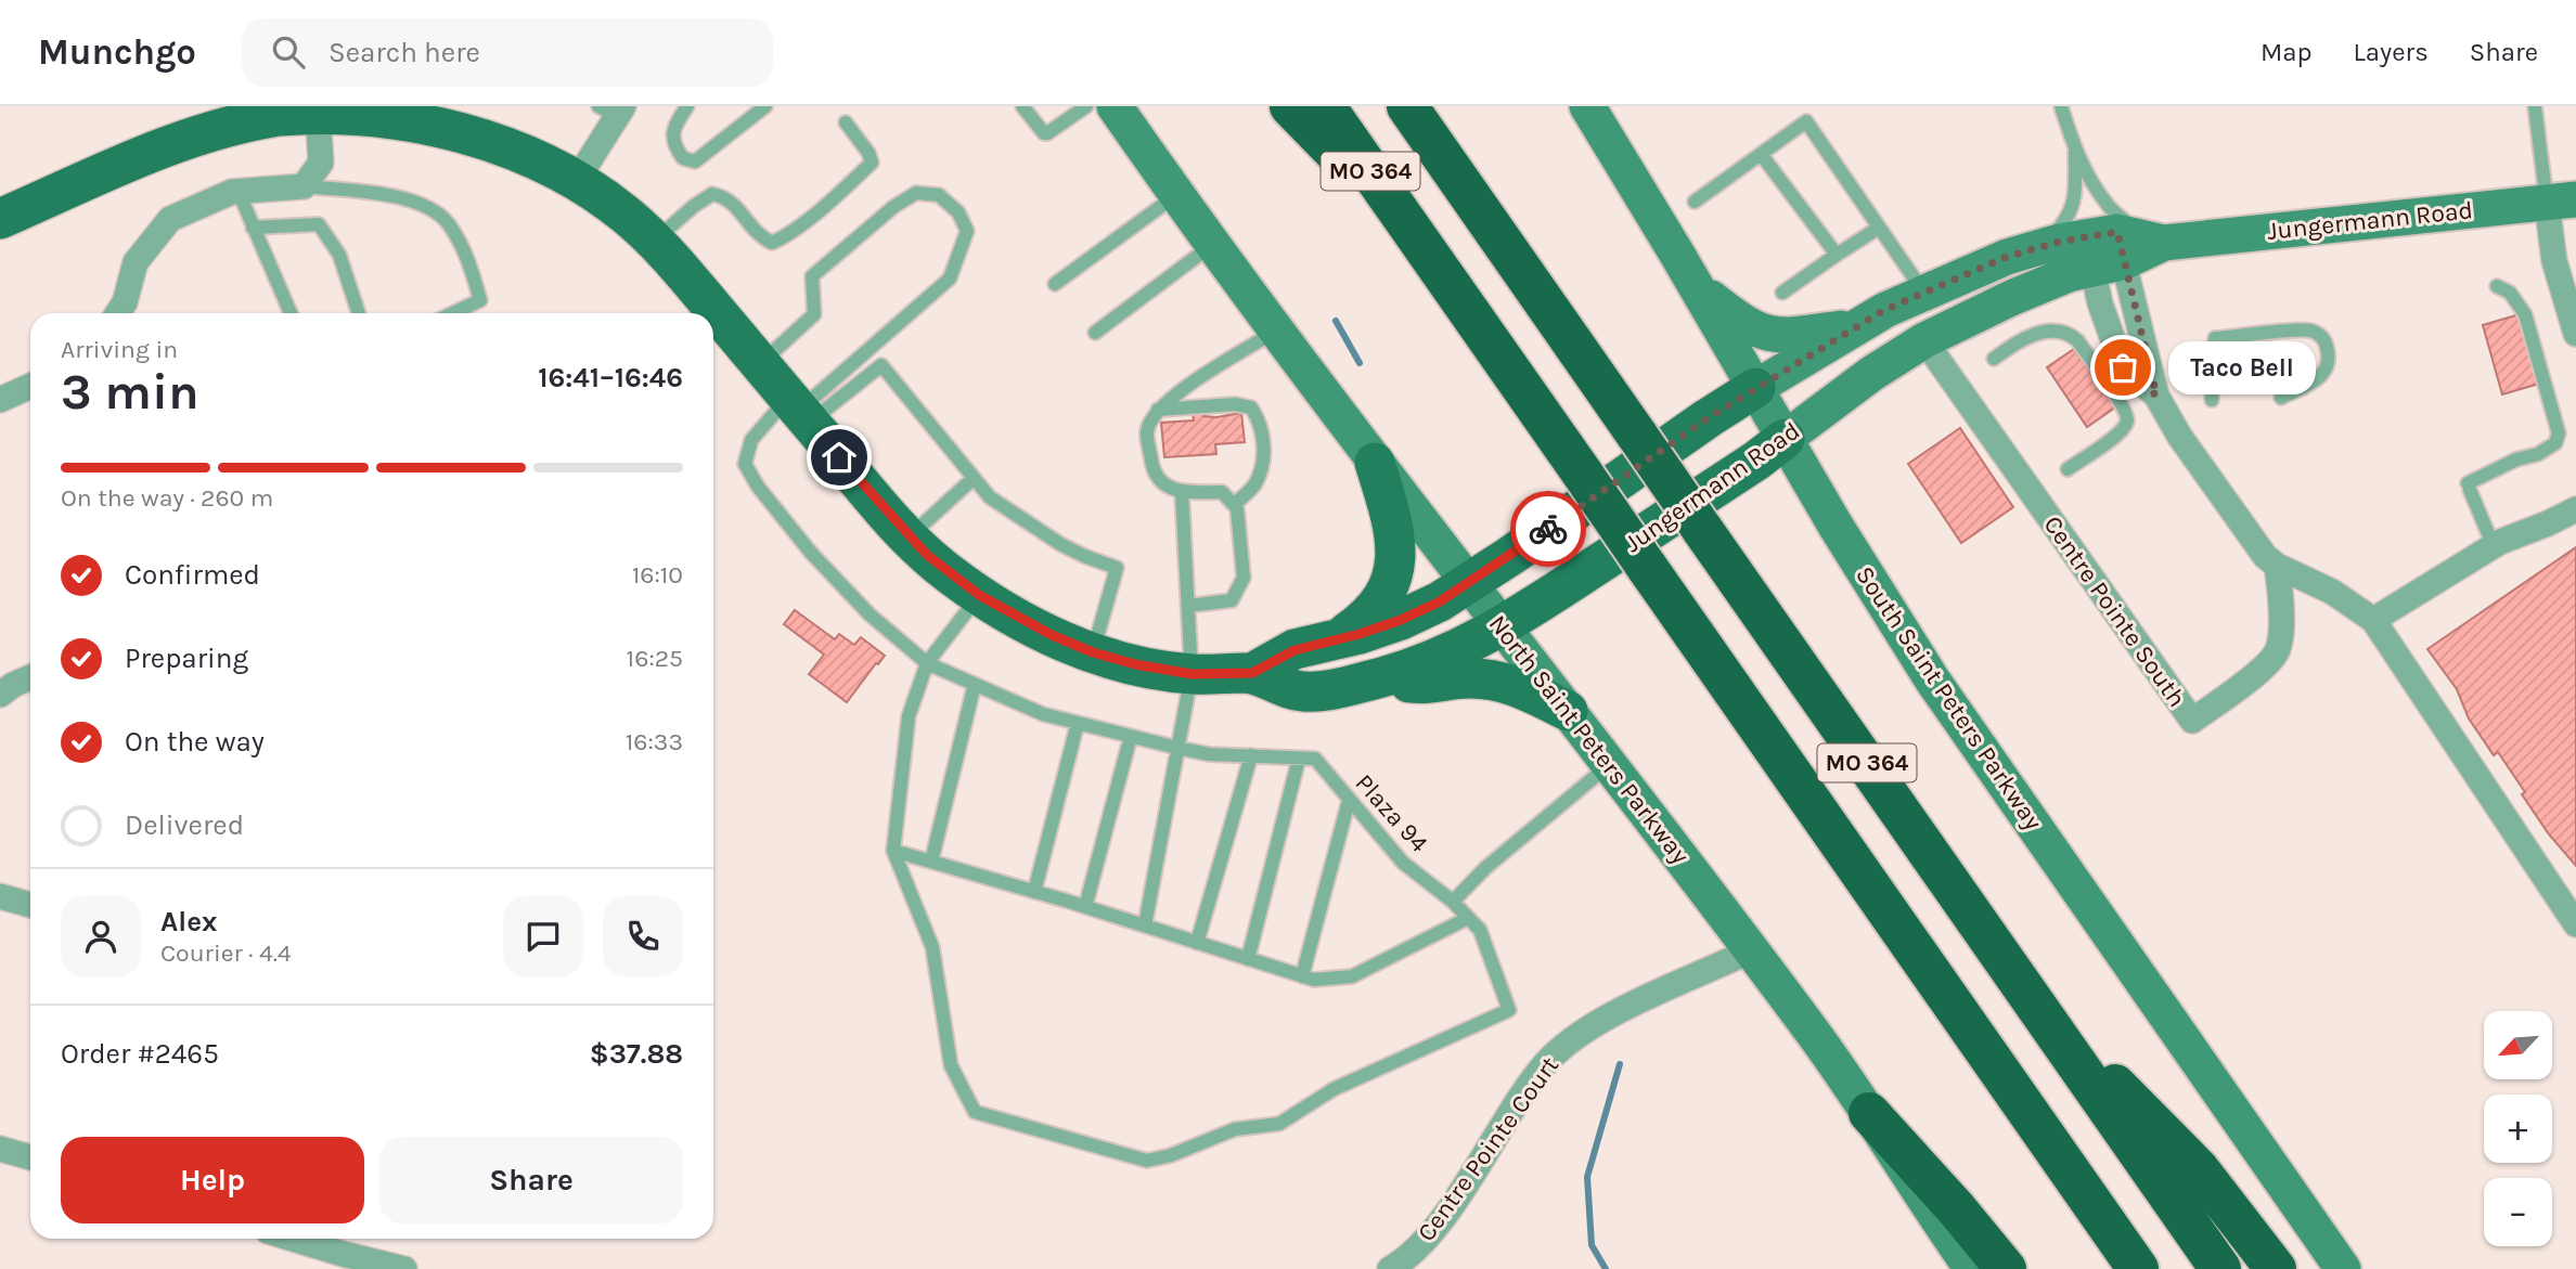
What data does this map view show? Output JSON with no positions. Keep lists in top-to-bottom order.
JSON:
{
  "streets": {
    "highway": ["MO 364"],
    "main road": ["Jungermann Road", "South Saint Peters Parkway", "North Saint Peters Parkway"],
    "street": ["Centre Pointe South", "Centre Pointe Court"],
    "lane": ["Plaza 94"]
  },
  "crossings": [
    ["Jungermann Road", "Centre Pointe South"],
    ["Jungermann Road", "South Saint Peters Parkway"],
    ["Jungermann Road", "North Saint Peters Parkway"],
    ["Jungermann Road", "Plaza 94"],
    ["North Saint Peters Parkway", "Centre Pointe Court"]
  ],
  "places": ["Taco Bell"],
  "north": "bottom left",
  "page": {
    "header": "Munchgo",
    "search": "Search here",
    "nav": ["Map", "Layers", "Share"],
    "heading": ["3 min", "Arriving in", "16:41–16:46"],
    "panel": [
      "Alex",
      "Courier · 4.4",
      "Order #2465",
      "$37.88"
    ],
    "bubble": "Taco Bell",
    "bar": "On the way · 260 m",
    "list": [
      ["Confirmed", "16:10"],
      ["Preparing", "16:25"],
      ["On the way", "16:33"],
      "Delivered"
    ],
    "map_buttons": ["+", "−"],
    "buttons": ["Help", "Share"]
  }
}
